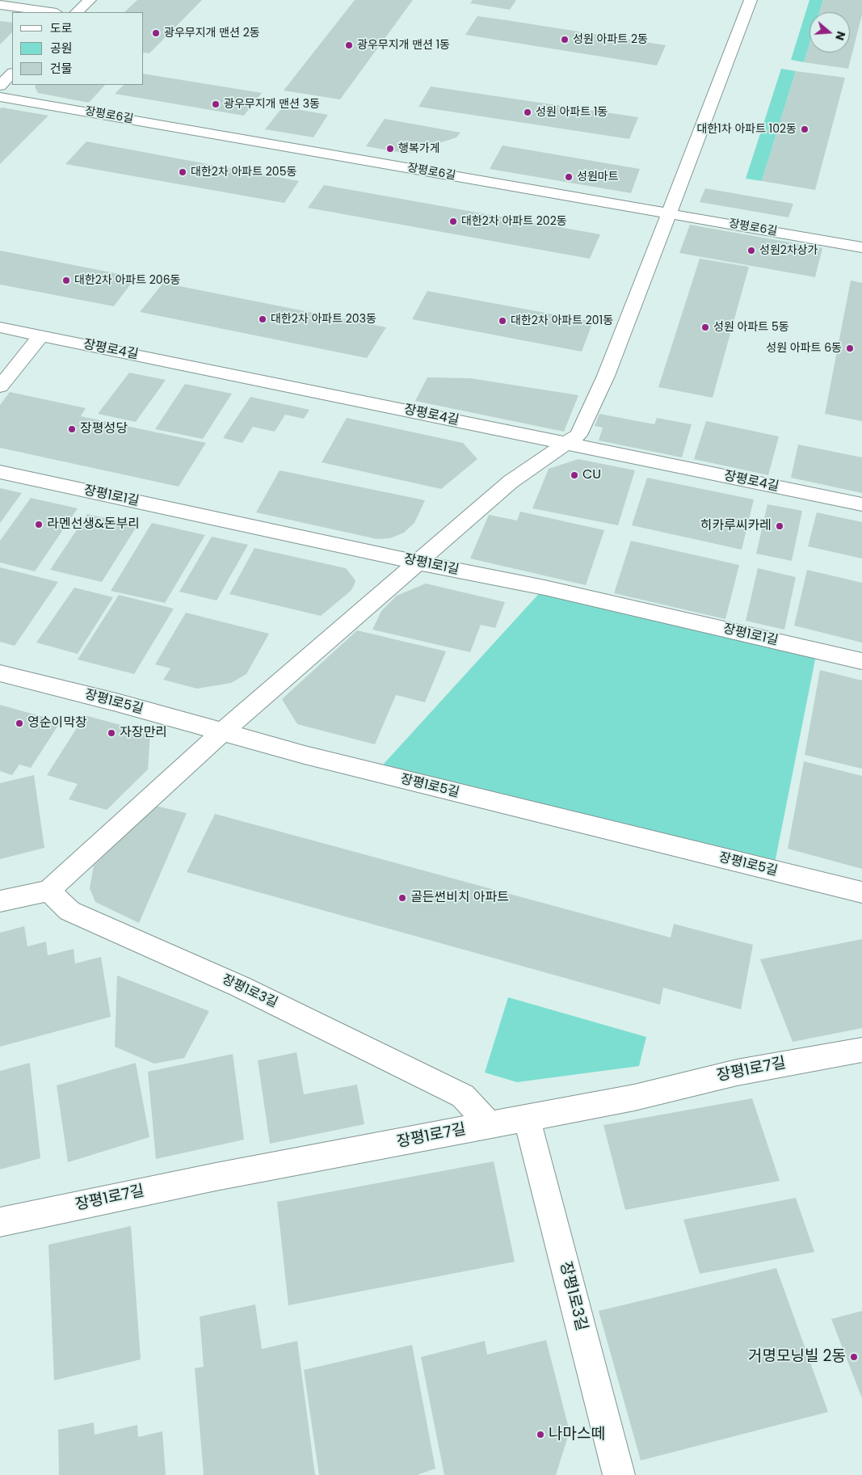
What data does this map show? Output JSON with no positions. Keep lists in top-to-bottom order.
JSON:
{
  "streets": {
    "street": [
      "장평로6길",
      "장평로4길",
      "장평1로1길",
      "장평1로5길",
      "장평1로3길",
      "장평1로7길"
    ]
  },
  "crossings": [
    ["장평1로3길", "장평1로7길"]
  ],
  "places": [
    "광우무지개 맨션 2동",
    "성원 아파트 2동",
    "광우무지개 맨션 1동",
    "광우무지개 맨션 3동",
    "성원 아파트 1동",
    "대한1차 아파트 102동",
    "행복가게",
    "대한2차 아파트 205동",
    "성원마트",
    "대한2차 아파트 202동",
    "성원2차상가",
    "대한2차 아파트 206동",
    "대한2차 아파트 203동",
    "대한2차 아파트 201동",
    "성원 아파트 5동",
    "성원 아파트 6동",
    "장평성당",
    "CU",
    "라멘선생&돈부리",
    "히카루씨카레",
    "영순이막창",
    "자장만리",
    "골든썬비치 아파트",
    "거명모닝빌 2동",
    "나마스떼"
  ],
  "legend": ["도로", "공원", "건물"],
  "north": "right"
}
